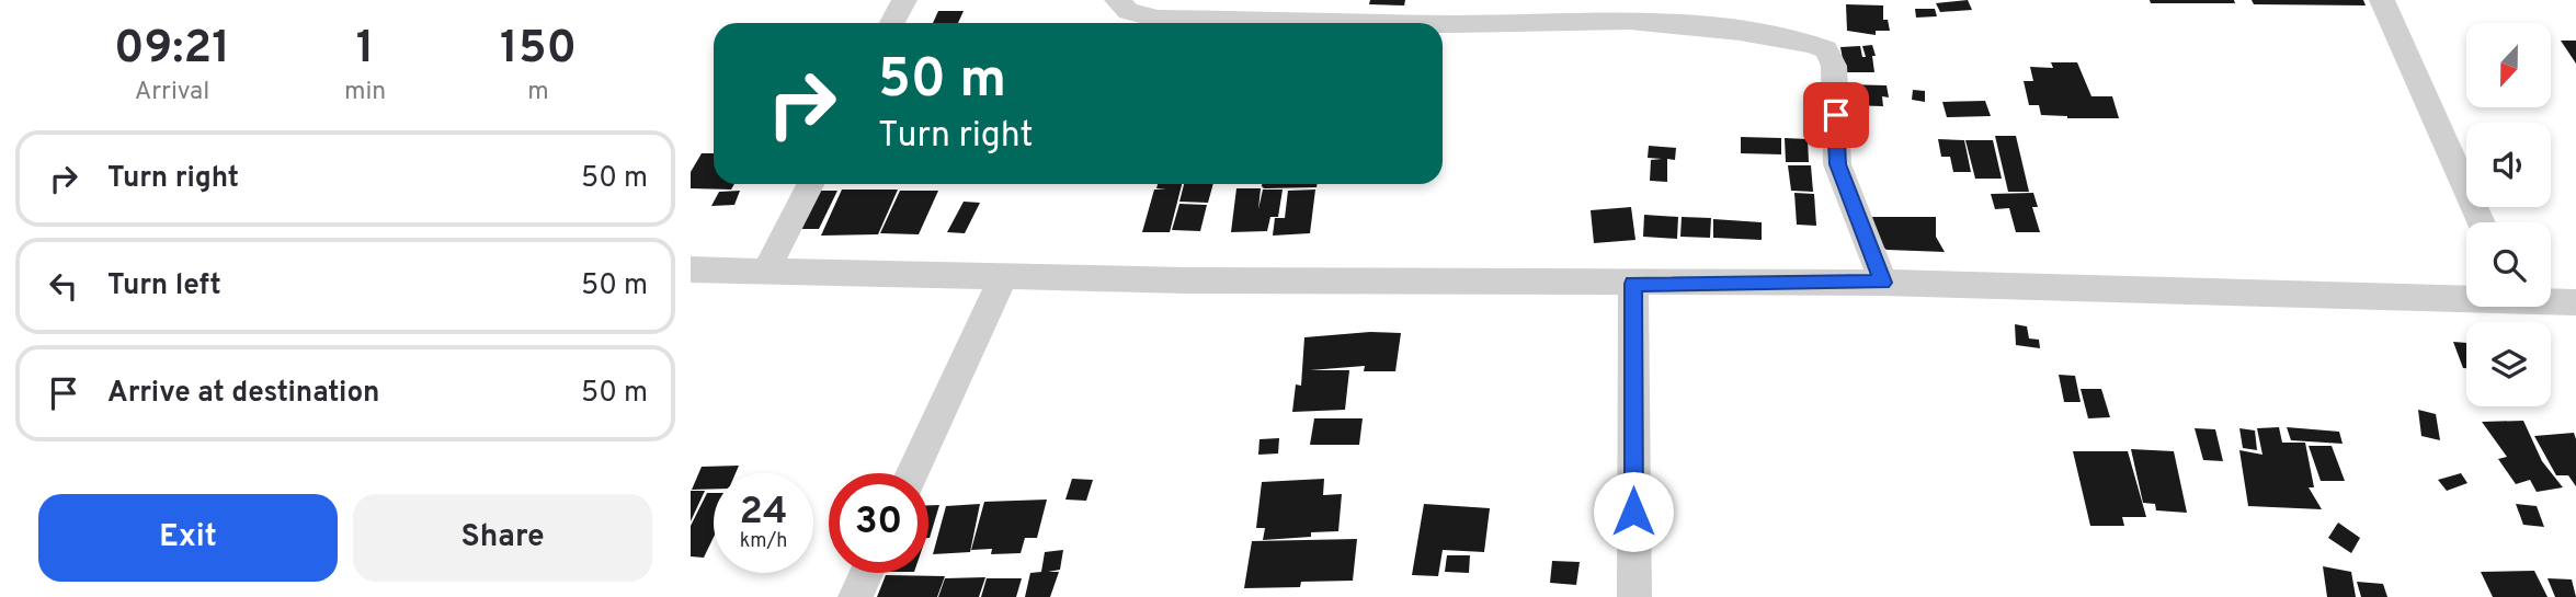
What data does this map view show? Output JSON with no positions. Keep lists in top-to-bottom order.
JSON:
{
  "north": "bottom",
  "page": {
    "eta": [
      "09:21",
      "Arrival",
      "1",
      "min",
      "150",
      "m"
    ],
    "turn": ["50 m", "Turn right"],
    "list": [
      {
        "name": "Turn right",
        "value": "50 m"
      },
      {
        "name": "Turn left",
        "value": "50 m"
      },
      {
        "name": "Arrive at destination",
        "value": "50 m"
      }
    ],
    "speed": "24 km/h",
    "limit": "30",
    "buttons": ["Exit", "Share"]
  }
}
